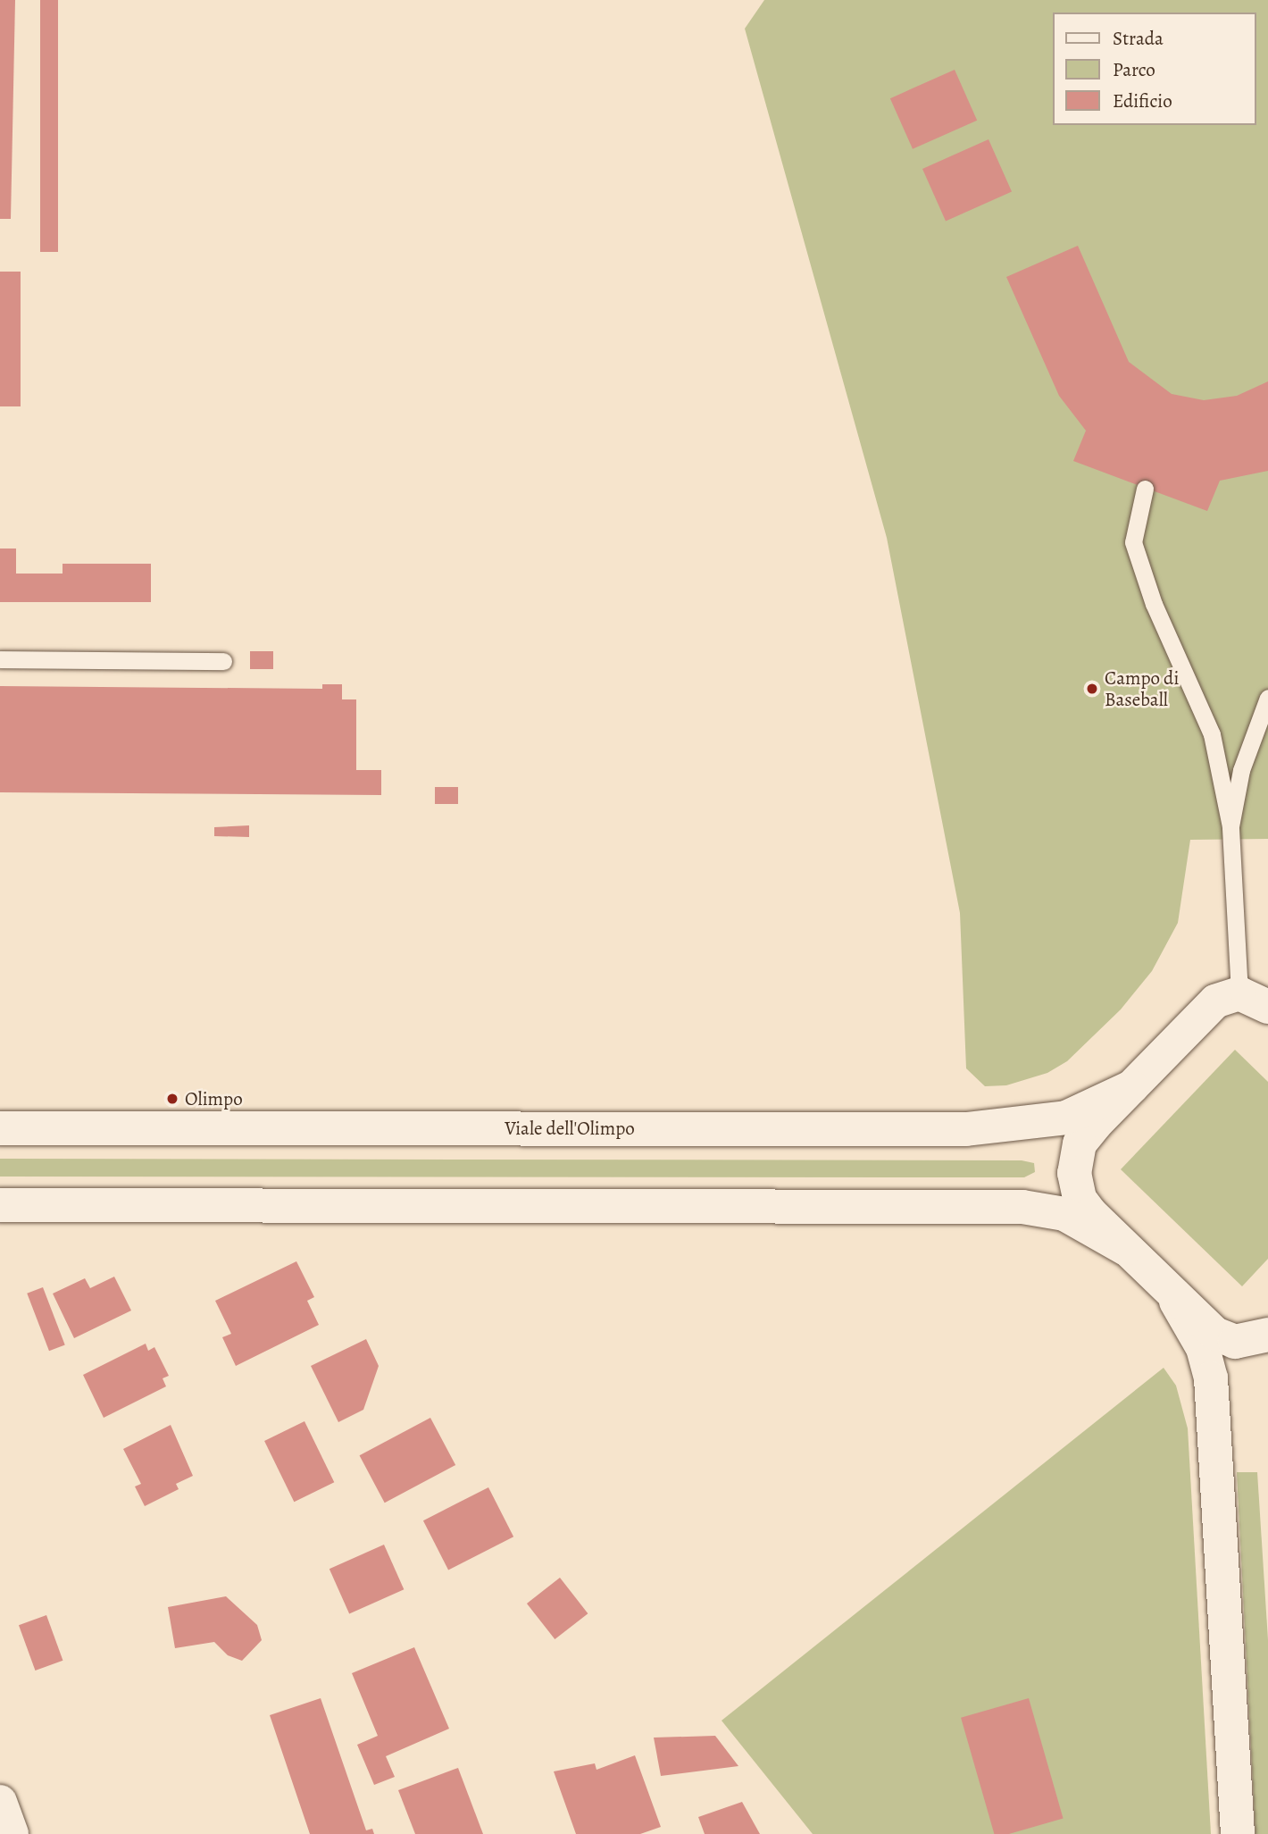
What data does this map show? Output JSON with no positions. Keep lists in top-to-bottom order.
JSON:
{
  "streets": {
    "street": ["Viale dell'Olimpo"]
  },
  "places": ["Campo di Baseball", "Olimpo"],
  "legend": ["Strada", "Parco", "Edificio"]
}
